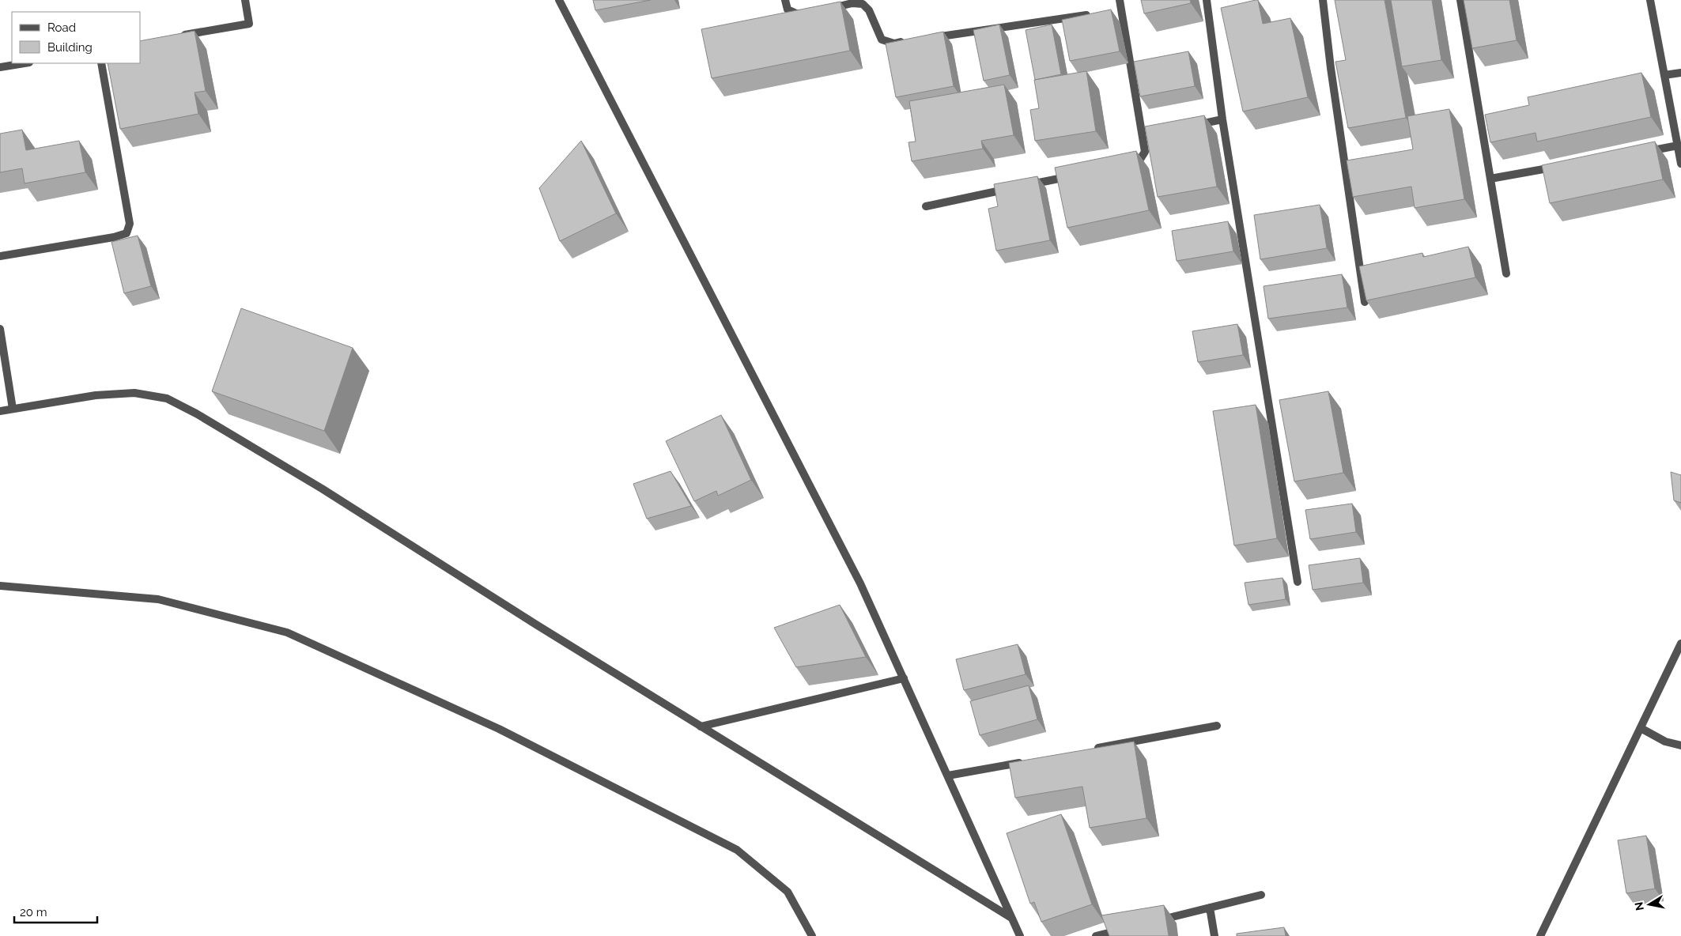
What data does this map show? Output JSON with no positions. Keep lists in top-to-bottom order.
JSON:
{
  "legend": ["Road", "Building"],
  "scale_bar": "20 m",
  "north": "left"
}
